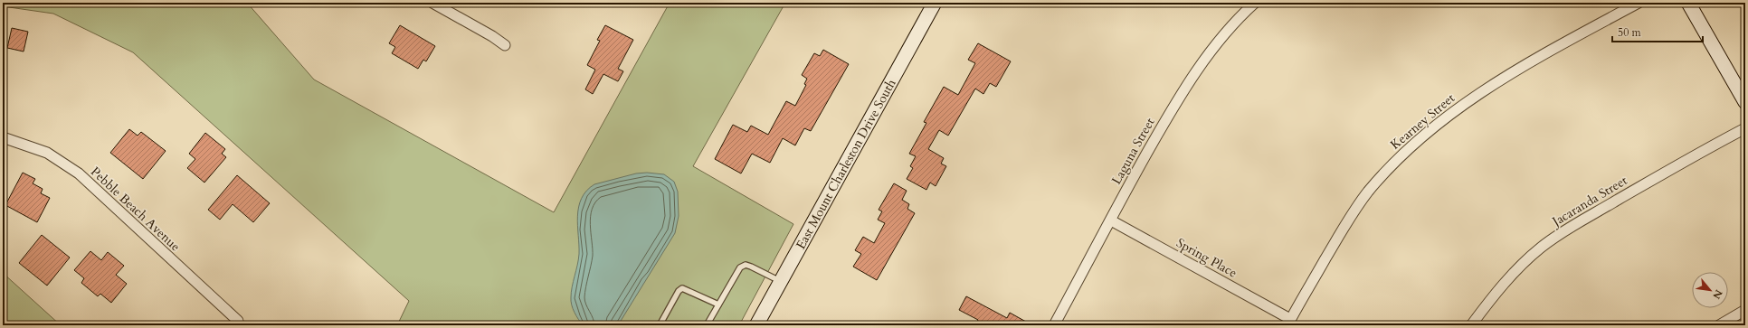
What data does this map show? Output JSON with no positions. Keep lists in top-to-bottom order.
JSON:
{
  "streets": {
    "street": [
      "Kearney Street",
      "Laguna Street",
      "East Mount Charleston Drive South",
      "Jacaranda Street",
      "Pebble Beach Avenue",
      "Spring Place"
    ]
  },
  "crossings": [
    ["Kearney Street", "Spring Place"],
    ["Laguna Street", "Spring Place"]
  ],
  "scale_bar": "50 m",
  "north": "bottom right"
}
